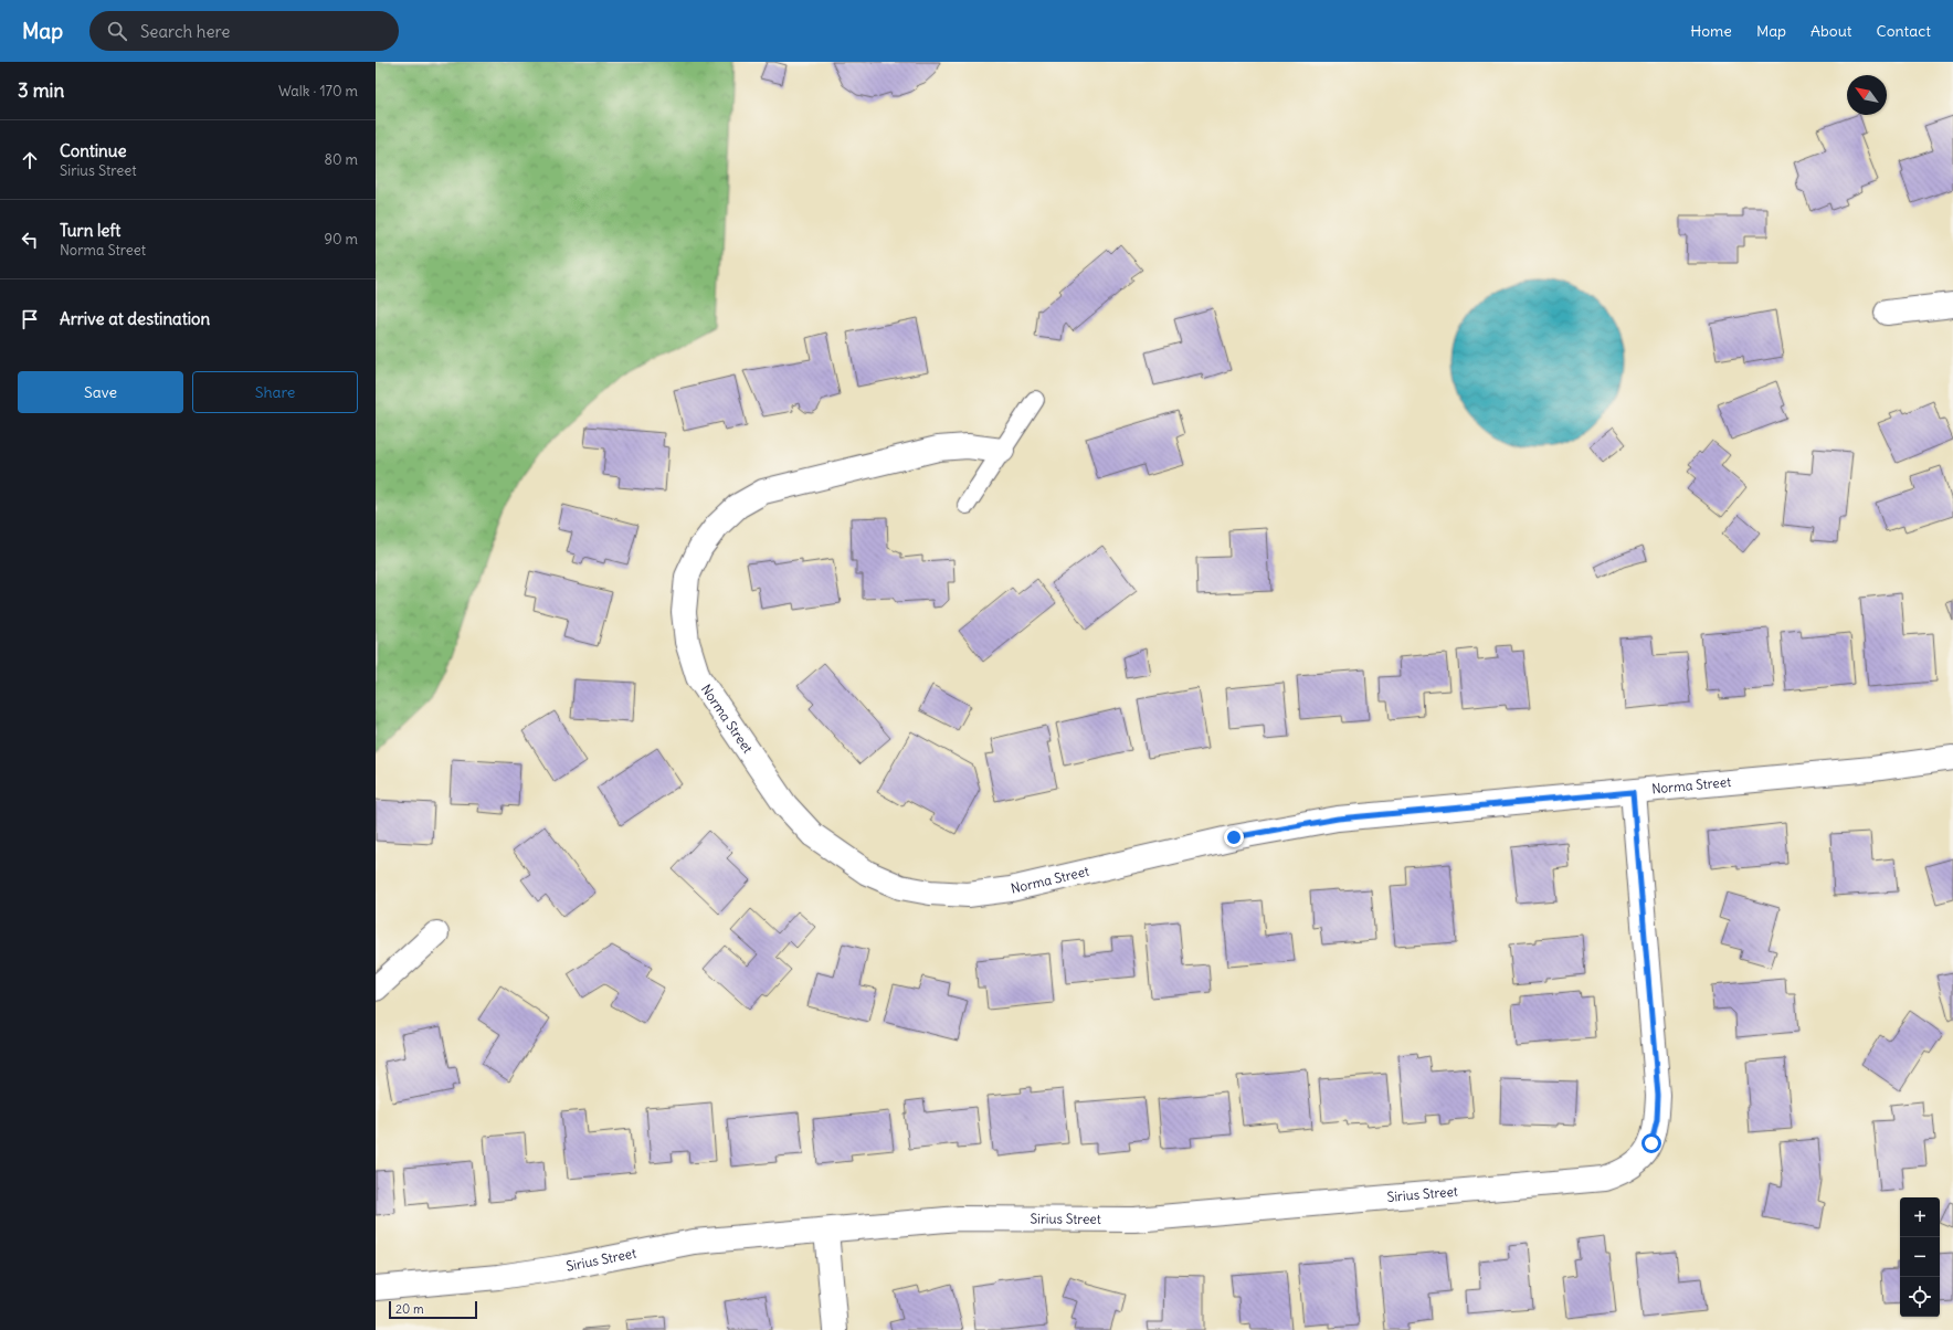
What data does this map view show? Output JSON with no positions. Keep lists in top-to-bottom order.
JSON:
{
  "streets": {
    "street": ["Norma Street", "Sirius Street"]
  },
  "crossings": [
    ["Norma Street", "Sirius Street"]
  ],
  "scale_bar": "20 m",
  "north": "top left",
  "page": {
    "header": "Map",
    "search": "Search here",
    "nav": [
      "Home",
      "Map",
      "About",
      "Contact"
    ],
    "heading": ["3 min", "Walk · 170 m"],
    "list": [
      ["Continue", "Sirius Street", "80 m"],
      ["Turn left", "Norma Street", "90 m"],
      "Arrive at destination"
    ],
    "buttons": ["Save", "Share"],
    "map_buttons": ["+", "−"],
    "scale": "20 m"
  }
}
